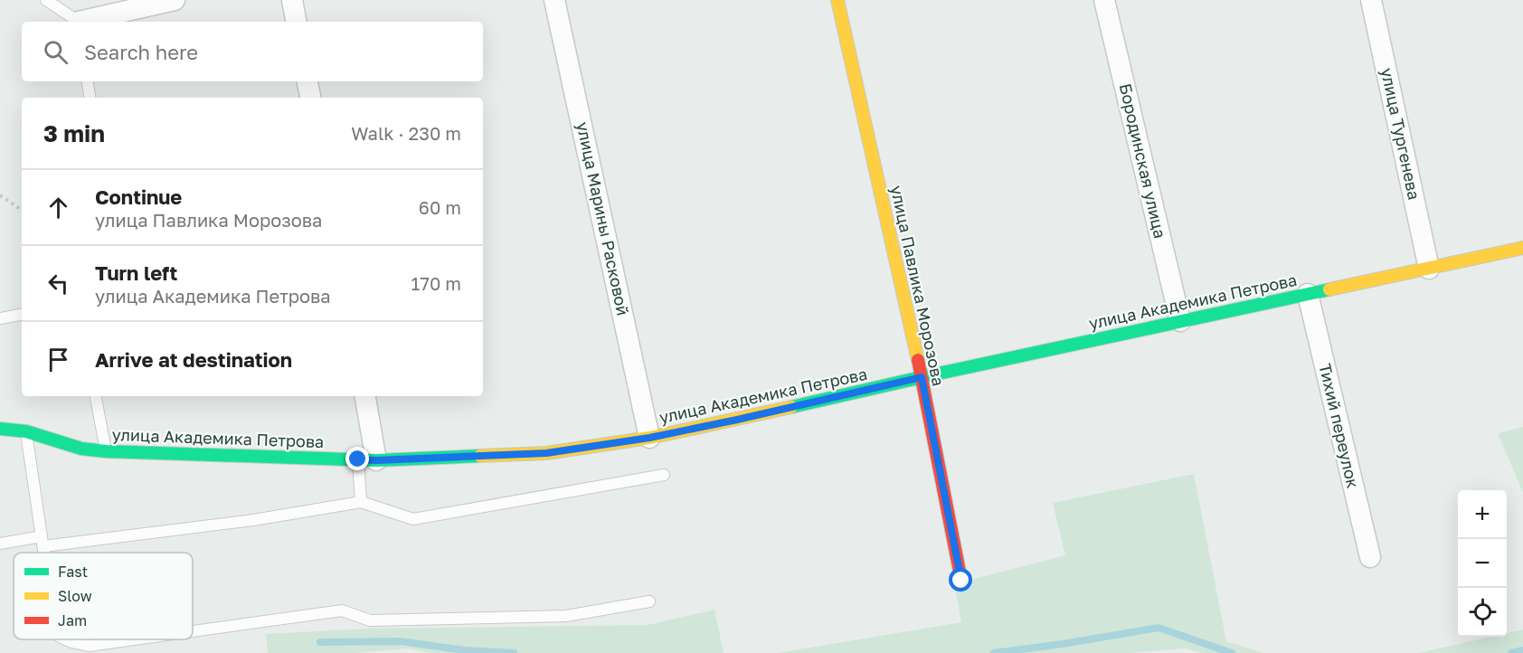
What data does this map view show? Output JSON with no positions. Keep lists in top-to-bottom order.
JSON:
{
  "streets": {
    "street": [
      "улица Тургенева",
      "Бородинская улица",
      "улица Марины Расковой",
      "улица Павлика Морозова",
      "улица Академика Петрова",
      "Тихий переулок"
    ]
  },
  "crossings": [
    ["улица Тургенева", "улица Академика Петрова"],
    ["Бородинская улица", "улица Академика Петрова"],
    ["улица Марины Расковой", "улица Академика Петрова"],
    ["улица Павлика Морозова", "улица Академика Петрова"],
    ["улица Академика Петрова", "Тихий переулок"]
  ],
  "legend": ["Fast", "Slow", "Jam"],
  "page": {
    "search": "Search here",
    "heading": ["3 min", "Walk · 230 m"],
    "list": [
      ["Continue", "улица Павлика Морозова", "60 m"],
      ["Turn left", "улица Академика Петрова", "170 m"],
      "Arrive at destination"
    ],
    "map_buttons": ["+", "−"]
  }
}
